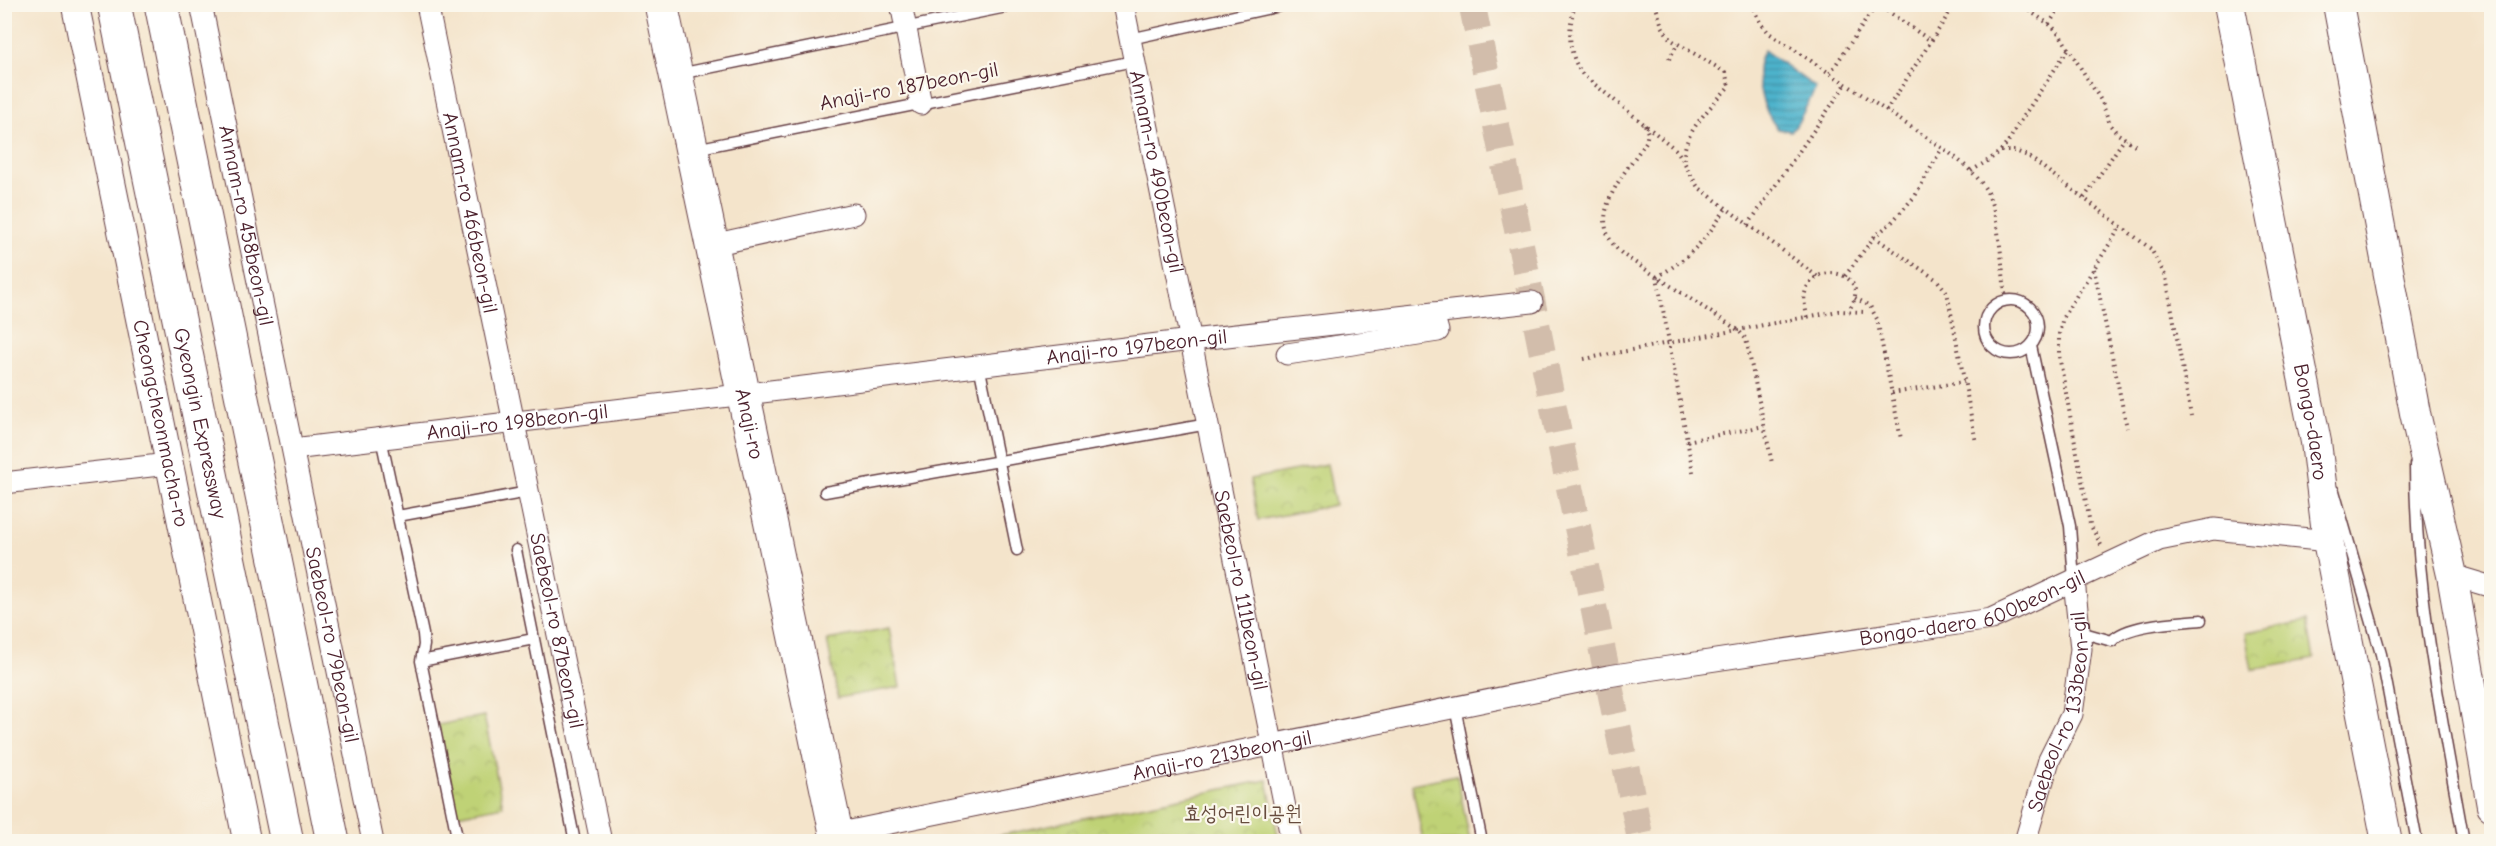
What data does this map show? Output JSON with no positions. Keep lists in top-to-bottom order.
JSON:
{
  "streets": {
    "main road": ["Gyeongin Expressway", "Anaji-ro", "Bongo-daero"],
    "street": [
      "Annam-ro 490beon-gil",
      "Annam-ro 466beon-gil",
      "Annam-ro 458beon-gil",
      "Anaji-ro 197beon-gil",
      "Anaji-ro 198beon-gil",
      "Cheongcheonmacha-ro",
      "Saebeol-ro 111beon-gil",
      "Bongo-daero 600beon-gil",
      "Saebeol-ro 87beon-gil",
      "Saebeol-ro 79beon-gil",
      "Saebeol-ro 133beon-gil",
      "Anaji-ro 213beon-gil"
    ],
    "lane": ["Anaji-ro 187beon-gil"]
  },
  "crossings": [
    ["Anaji-ro 187beon-gil", "Annam-ro 490beon-gil"],
    ["Anaji-ro 187beon-gil", "Anaji-ro"],
    ["Annam-ro 490beon-gil", "Anaji-ro 197beon-gil"],
    ["Annam-ro 490beon-gil", "Saebeol-ro 111beon-gil"],
    ["Annam-ro 466beon-gil", "Anaji-ro 198beon-gil"],
    ["Annam-ro 466beon-gil", "Saebeol-ro 87beon-gil"],
    ["Annam-ro 458beon-gil", "Anaji-ro 198beon-gil"],
    ["Annam-ro 458beon-gil", "Saebeol-ro 79beon-gil"],
    ["Anaji-ro 197beon-gil", "Anaji-ro 198beon-gil"],
    ["Anaji-ro 197beon-gil", "Anaji-ro"],
    ["Anaji-ro 197beon-gil", "Saebeol-ro 111beon-gil"],
    ["Anaji-ro 198beon-gil", "Anaji-ro"],
    ["Anaji-ro 198beon-gil", "Saebeol-ro 87beon-gil"],
    ["Anaji-ro 198beon-gil", "Saebeol-ro 79beon-gil"],
    ["Anaji-ro", "Anaji-ro 213beon-gil"],
    ["Bongo-daero", "Bongo-daero 600beon-gil"],
    ["Saebeol-ro 111beon-gil", "Anaji-ro 213beon-gil"],
    ["Bongo-daero 600beon-gil", "Saebeol-ro 133beon-gil"],
    ["Bongo-daero 600beon-gil", "Anaji-ro 213beon-gil"]
  ],
  "parks": ["효성어린이공원"]
}
